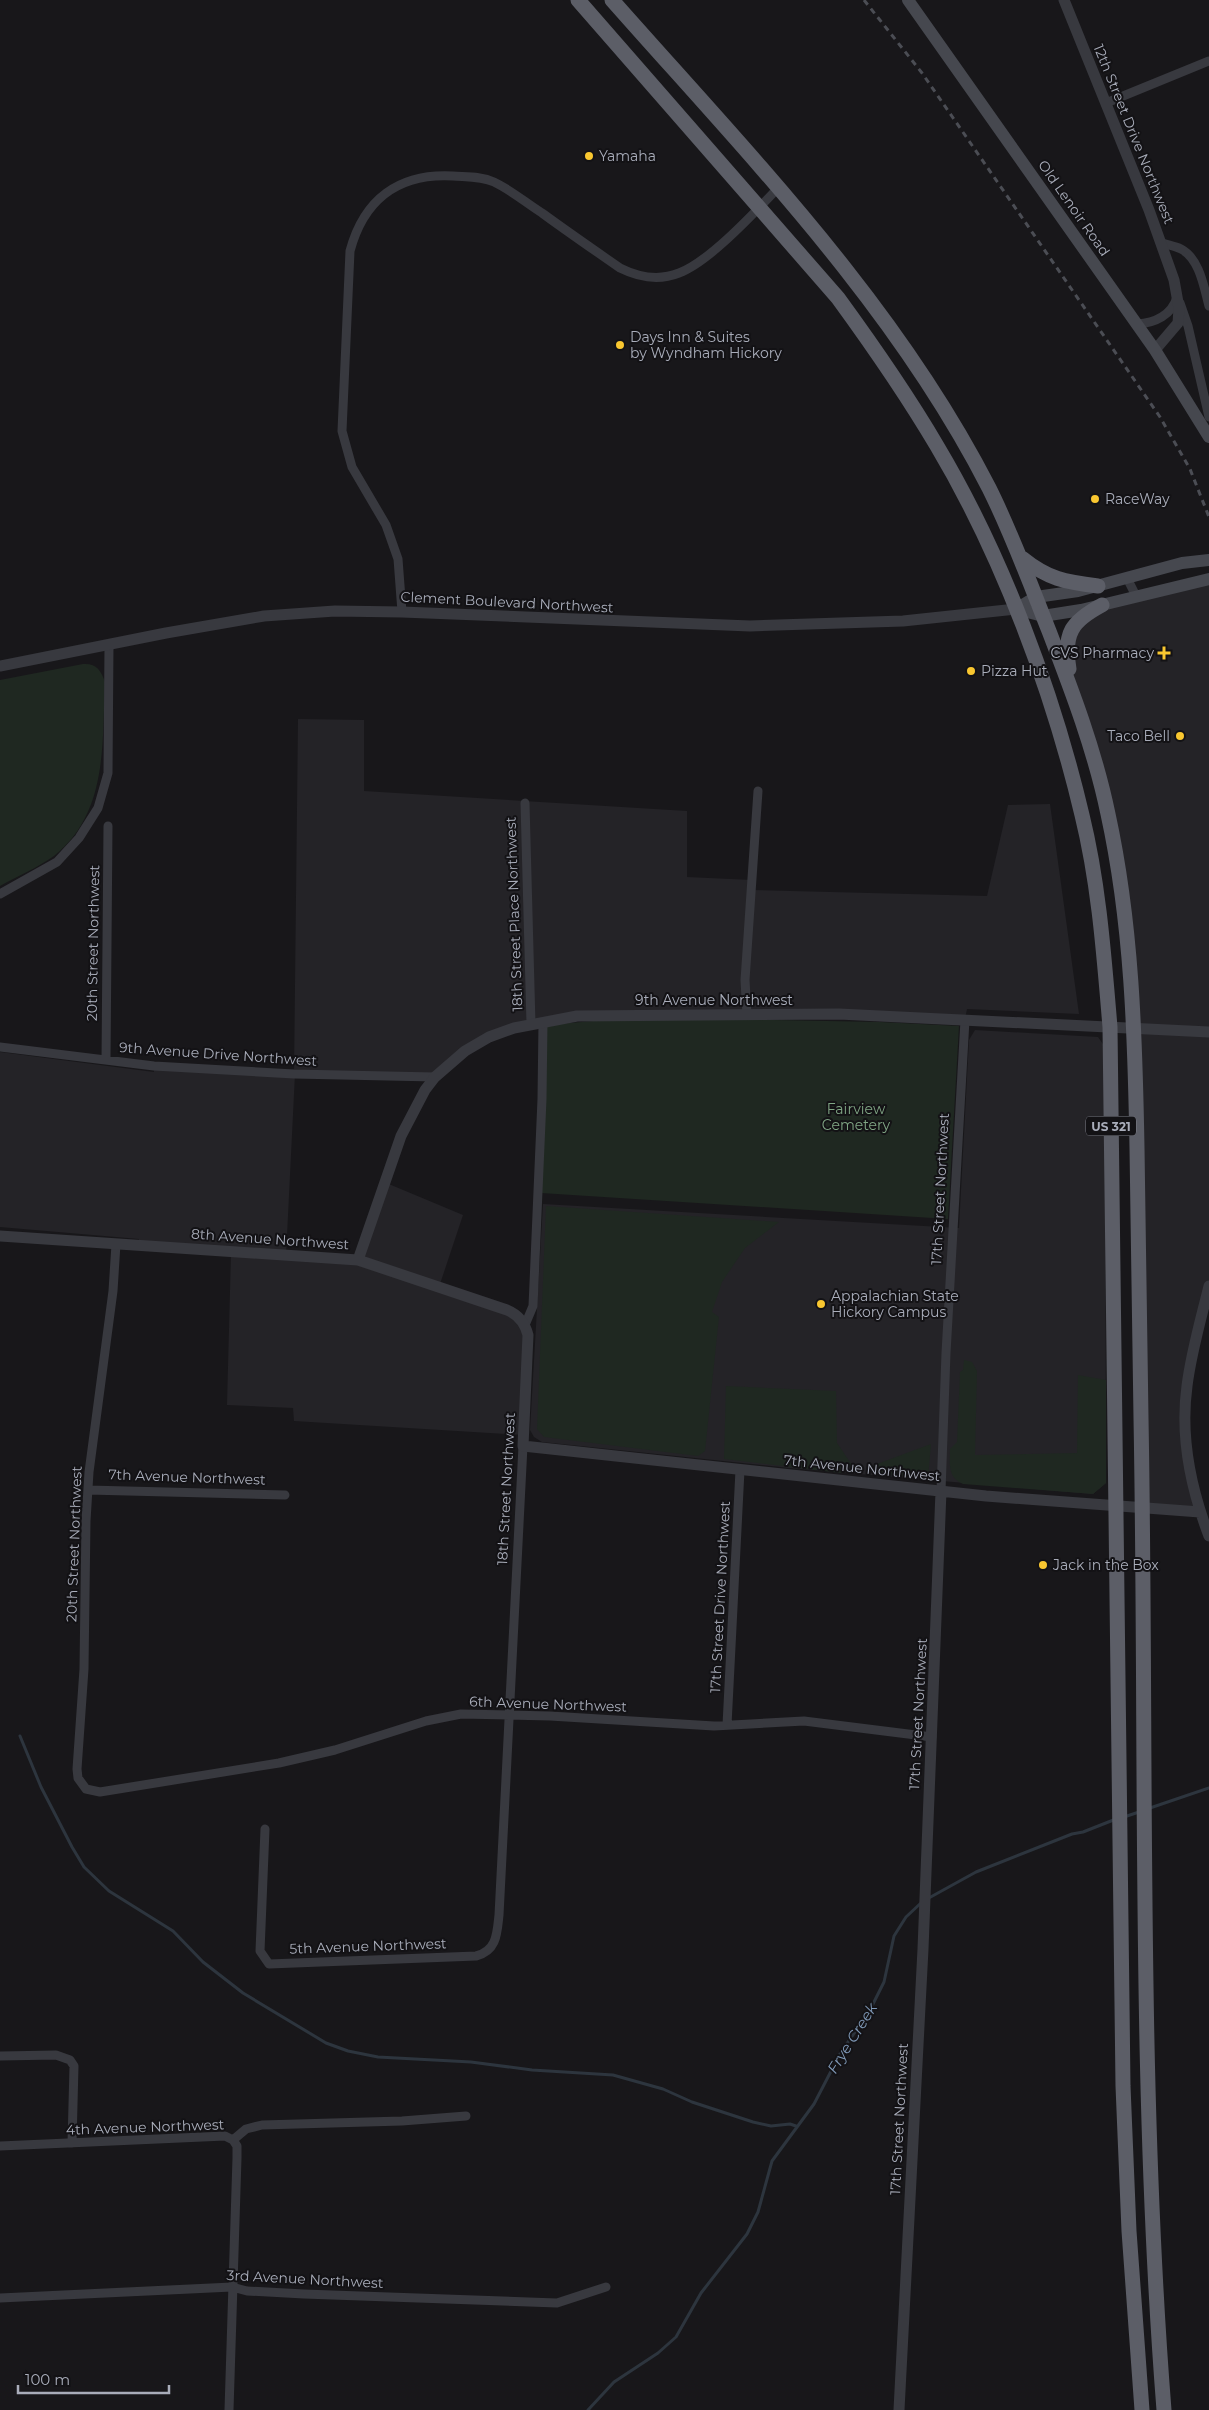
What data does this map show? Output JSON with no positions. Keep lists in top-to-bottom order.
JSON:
{
  "streets": {
    "highway": ["US 321"],
    "main road": ["Old Lenoir Road", "Clement Boulevard Northwest"],
    "street": [
      "12th Street Drive Northwest",
      "18th Street Place Northwest",
      "20th Street Northwest",
      "9th Avenue Northwest",
      "9th Avenue Drive Northwest",
      "17th Street Northwest",
      "8th Avenue Northwest",
      "7th Avenue Northwest",
      "18th Street Northwest",
      "17th Street Drive Northwest",
      "6th Avenue Northwest",
      "5th Avenue Northwest",
      "4th Avenue Northwest",
      "3rd Avenue Northwest"
    ]
  },
  "crossings": [
    ["Clement Boulevard Northwest", "US 321"],
    ["18th Street Place Northwest", "9th Avenue Northwest"],
    ["20th Street Northwest", "9th Avenue Drive Northwest"],
    ["20th Street Northwest", "8th Avenue Northwest"],
    ["20th Street Northwest", "7th Avenue Northwest"],
    ["20th Street Northwest", "6th Avenue Northwest"],
    ["9th Avenue Northwest", "9th Avenue Drive Northwest"],
    ["9th Avenue Northwest", "US 321"],
    ["9th Avenue Northwest", "17th Street Northwest"],
    ["9th Avenue Northwest", "8th Avenue Northwest"],
    ["9th Avenue Northwest", "18th Street Northwest"],
    ["US 321", "7th Avenue Northwest"],
    ["17th Street Northwest", "7th Avenue Northwest"],
    ["17th Street Northwest", "6th Avenue Northwest"],
    ["8th Avenue Northwest", "18th Street Northwest"],
    ["7th Avenue Northwest", "18th Street Northwest"],
    ["7th Avenue Northwest", "17th Street Drive Northwest"],
    ["18th Street Northwest", "6th Avenue Northwest"],
    ["18th Street Northwest", "5th Avenue Northwest"],
    ["17th Street Drive Northwest", "6th Avenue Northwest"]
  ],
  "water": ["Frye Creek"],
  "parks": ["Fairview Cemetery"],
  "places": {
    "other": [
      "Yamaha",
      "Days Inn & Suites by Wyndham Hickory",
      "RaceWay",
      "Pizza Hut",
      "Taco Bell",
      "Appalachian State Hickory Campus",
      "Jack in the Box"
    ],
    "health": ["CVS Pharmacy"]
  },
  "scale_bar": "100 m"
}
